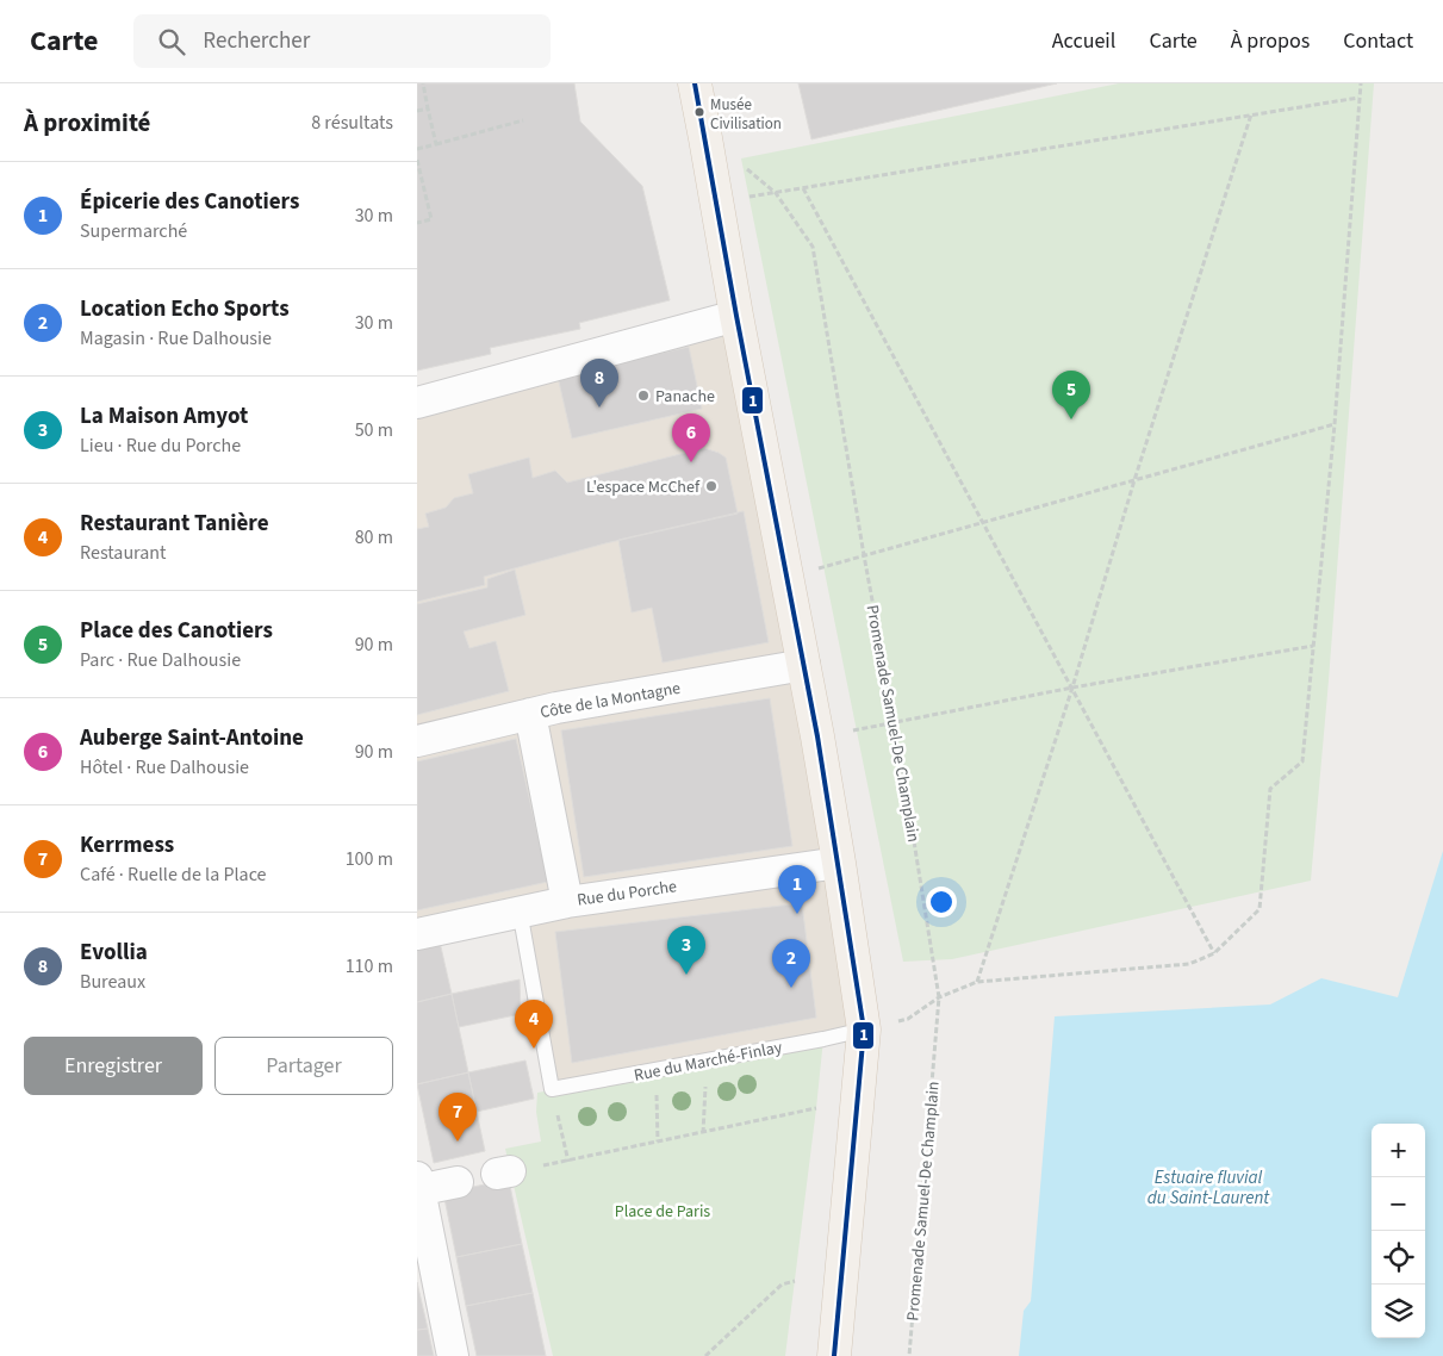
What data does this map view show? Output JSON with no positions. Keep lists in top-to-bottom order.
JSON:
{
  "streets": {
    "street": ["Côte de la Montagne", "Rue du Porche"],
    "lane": ["Rue du Marché-Finlay"],
    "path": ["Promenade Samuel-De Champlain"]
  },
  "water": ["Estuaire fluvial du Saint-Laurent"],
  "parks": ["Place de Paris"],
  "places": ["Musée Civilisation", "Panache", "L'espace McChef"],
  "lines": ["transit line 1"],
  "page": {
    "header": "Carte",
    "search": "Rechercher",
    "nav": [
      "Accueil",
      "Carte",
      "À propos",
      "Contact"
    ],
    "heading": ["À proximité", "8 résultats"],
    "list": [
      {
        "mark": "1",
        "name": "Épicerie des Canotiers",
        "note": "Supermarché",
        "value": "30 m"
      },
      {
        "mark": "2",
        "name": "Location Echo Sports",
        "note": "Magasin · Rue Dalhousie",
        "value": "30 m"
      },
      {
        "mark": "3",
        "name": "La Maison Amyot",
        "note": "Lieu · Rue du Porche",
        "value": "50 m"
      },
      {
        "mark": "4",
        "name": "Restaurant Tanière",
        "note": "Restaurant",
        "value": "80 m"
      },
      {
        "mark": "5",
        "name": "Place des Canotiers",
        "note": "Parc · Rue Dalhousie",
        "value": "90 m"
      },
      {
        "mark": "6",
        "name": "Auberge Saint-Antoine",
        "note": "Hôtel · Rue Dalhousie",
        "value": "90 m"
      },
      {
        "mark": "7",
        "name": "Kerrmess",
        "note": "Café · Ruelle de la Place",
        "value": "100 m"
      },
      {
        "mark": "8",
        "name": "Evollia",
        "note": "Bureaux",
        "value": "110 m"
      }
    ],
    "pins": [
      "8",
      "5",
      "6",
      "1",
      "3",
      "2",
      "4",
      "7"
    ],
    "buttons": ["Enregistrer", "Partager"],
    "map_buttons": ["+", "−"]
  }
}
